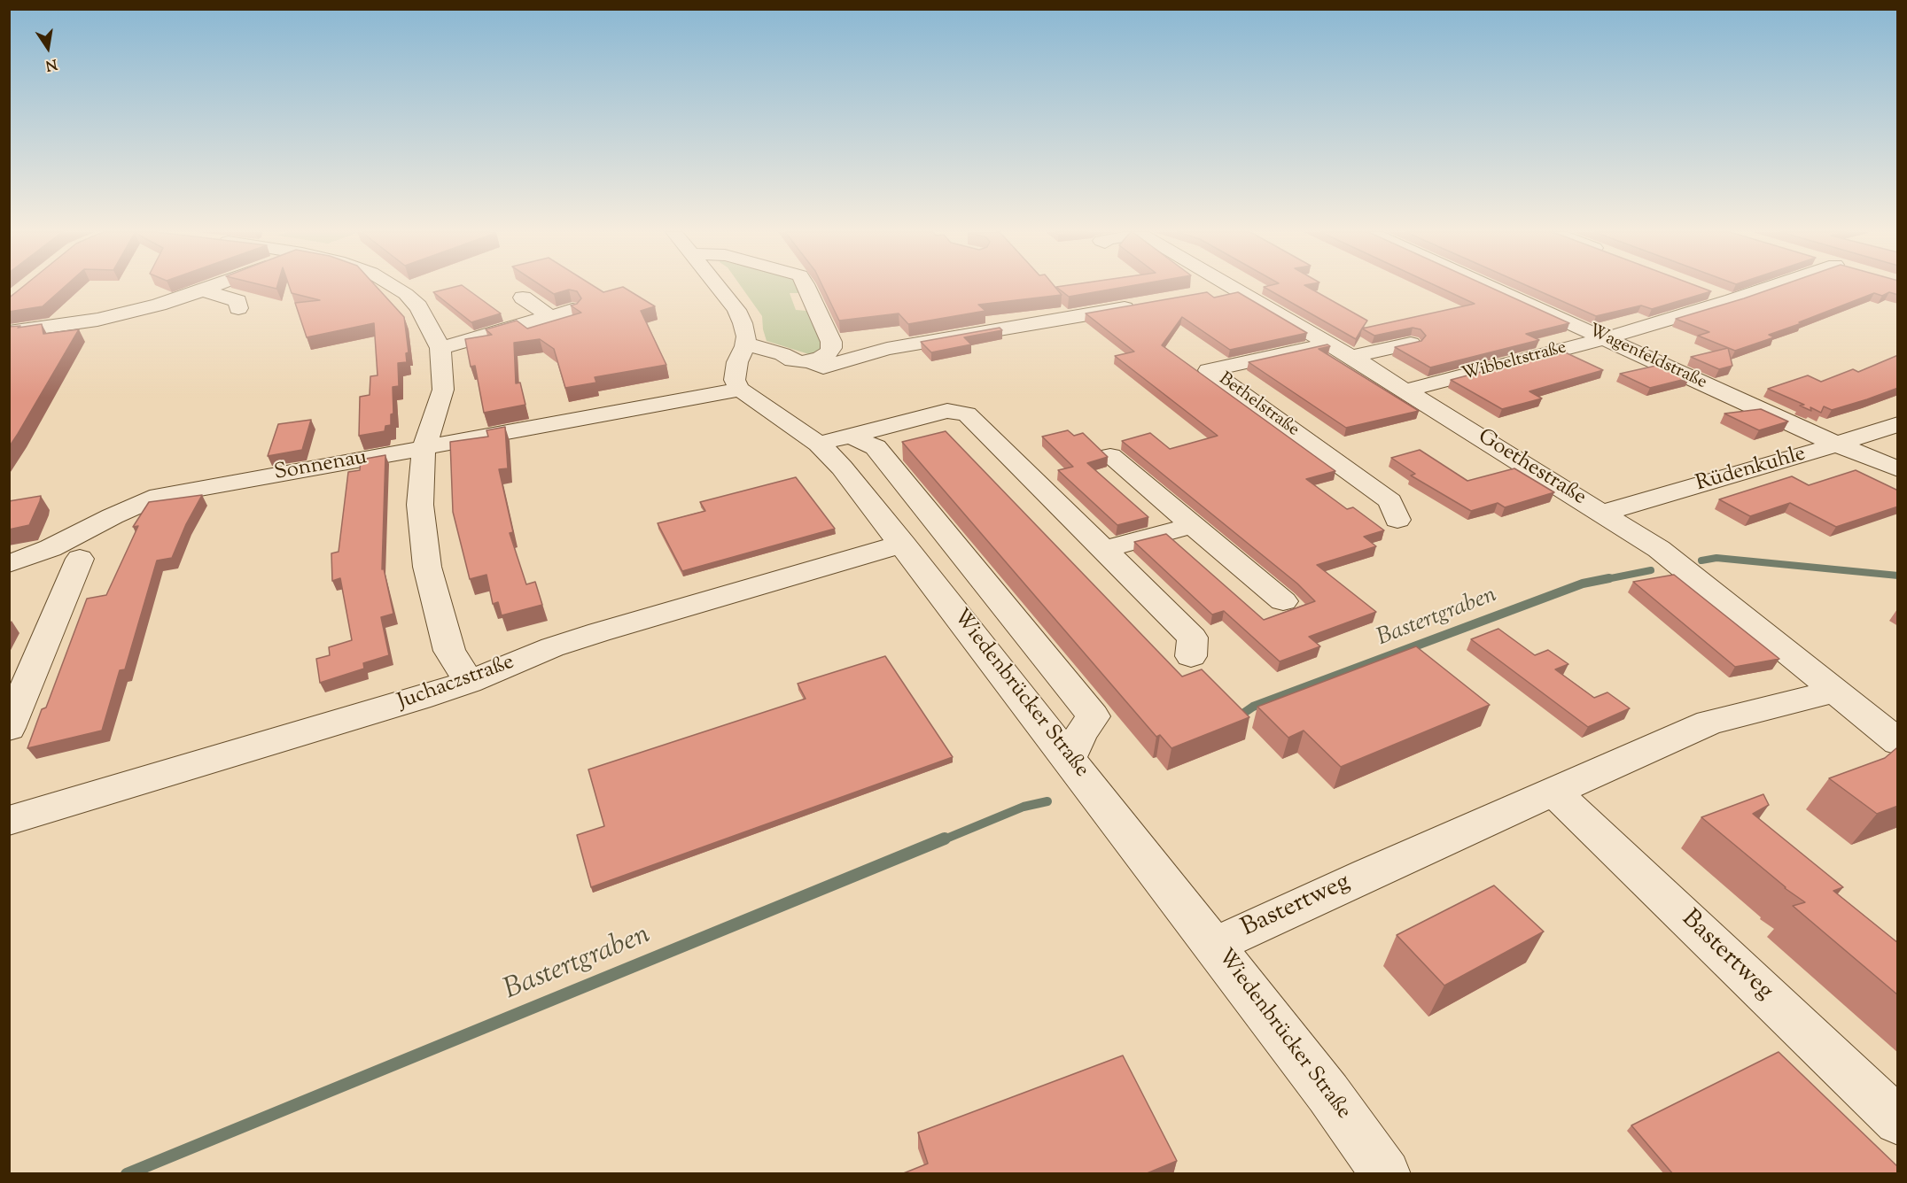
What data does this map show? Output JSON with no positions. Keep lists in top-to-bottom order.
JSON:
{
  "streets": {
    "street": [
      "Wagenfeldstraße",
      "Wibbeltstraße",
      "Bethelstraße",
      "Sonnenau",
      "Goethestraße",
      "Rüdenkuhle",
      "Juchaczstraße",
      "Wiedenbrücker Straße",
      "Bastertweg"
    ]
  },
  "crossings": [
    ["Wagenfeldstraße", "Wibbeltstraße"],
    ["Wagenfeldstraße", "Rüdenkuhle"],
    ["Wibbeltstraße", "Goethestraße"],
    ["Bethelstraße", "Goethestraße"],
    ["Sonnenau", "Wiedenbrücker Straße"],
    ["Goethestraße", "Rüdenkuhle"],
    ["Goethestraße", "Bastertweg"],
    ["Juchaczstraße", "Wiedenbrücker Straße"],
    ["Wiedenbrücker Straße", "Bastertweg"]
  ],
  "water": ["Bastertgraben"],
  "north": "bottom"
}
